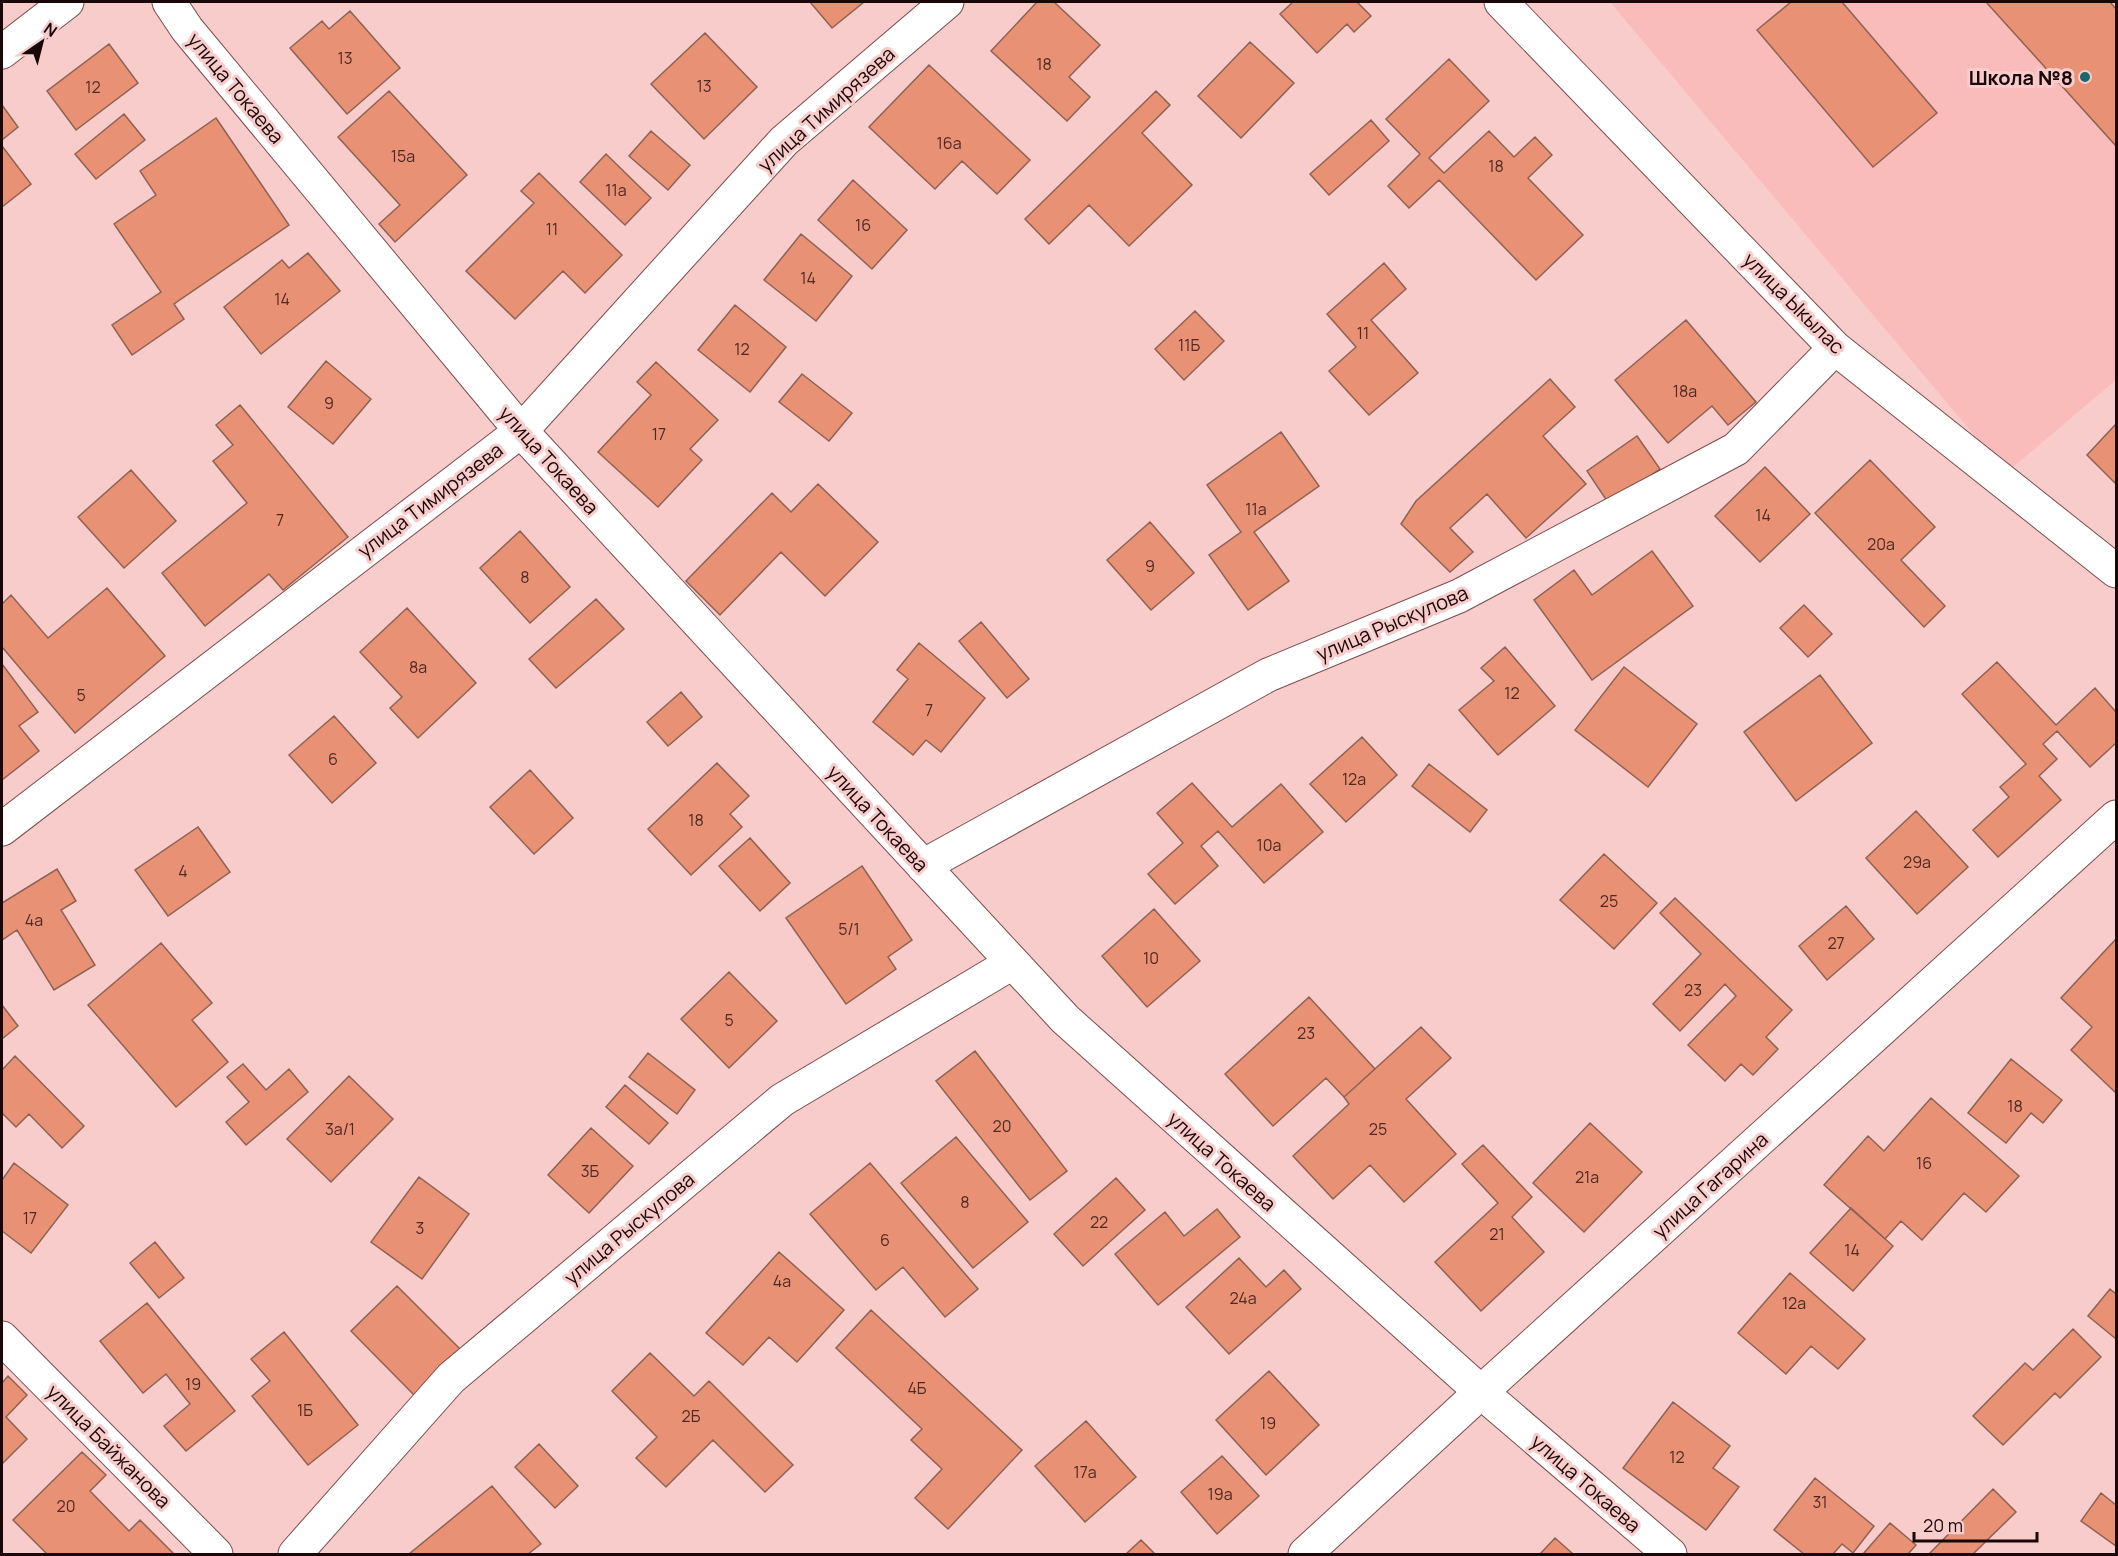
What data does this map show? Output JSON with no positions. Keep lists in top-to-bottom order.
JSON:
{
  "streets": {
    "street": [
      "улица Токаева",
      "улица Тимирязева",
      "улица Ыкылас",
      "улица Рыскулова",
      "улица Гагарина",
      "улица Байжанова"
    ]
  },
  "crossings": [
    ["улица Токаева", "улица Тимирязева"],
    ["улица Токаева", "улица Рыскулова"],
    ["улица Токаева", "улица Гагарина"],
    ["улица Ыкылас", "улица Рыскулова"]
  ],
  "places": ["Школа №8"],
  "house_numbers": [
    "13",
    "18",
    "13",
    "12",
    "16а",
    "15а",
    "18",
    "11а",
    "16",
    "11",
    "14",
    "14",
    "11",
    "11Б",
    "12",
    "18а",
    "9",
    "17",
    "11а",
    "14",
    "7",
    "20а",
    "9",
    "8",
    "8а",
    "12",
    "5",
    "7",
    "6",
    "12а",
    "18",
    "10а",
    "29а",
    "4",
    "25",
    "4а",
    "5/1",
    "27",
    "10",
    "23",
    "5",
    "23",
    "18",
    "20",
    "3а/1",
    "25",
    "16",
    "3Б",
    "21а",
    "8",
    "17",
    "22",
    "3",
    "21",
    "6",
    "14",
    "4а",
    "24а",
    "12а",
    "19",
    "4Б",
    "1Б",
    "2Б",
    "19",
    "12",
    "17а",
    "19а",
    "31",
    "20"
  ],
  "scale_bar": "20 m",
  "north": "top right"
}
